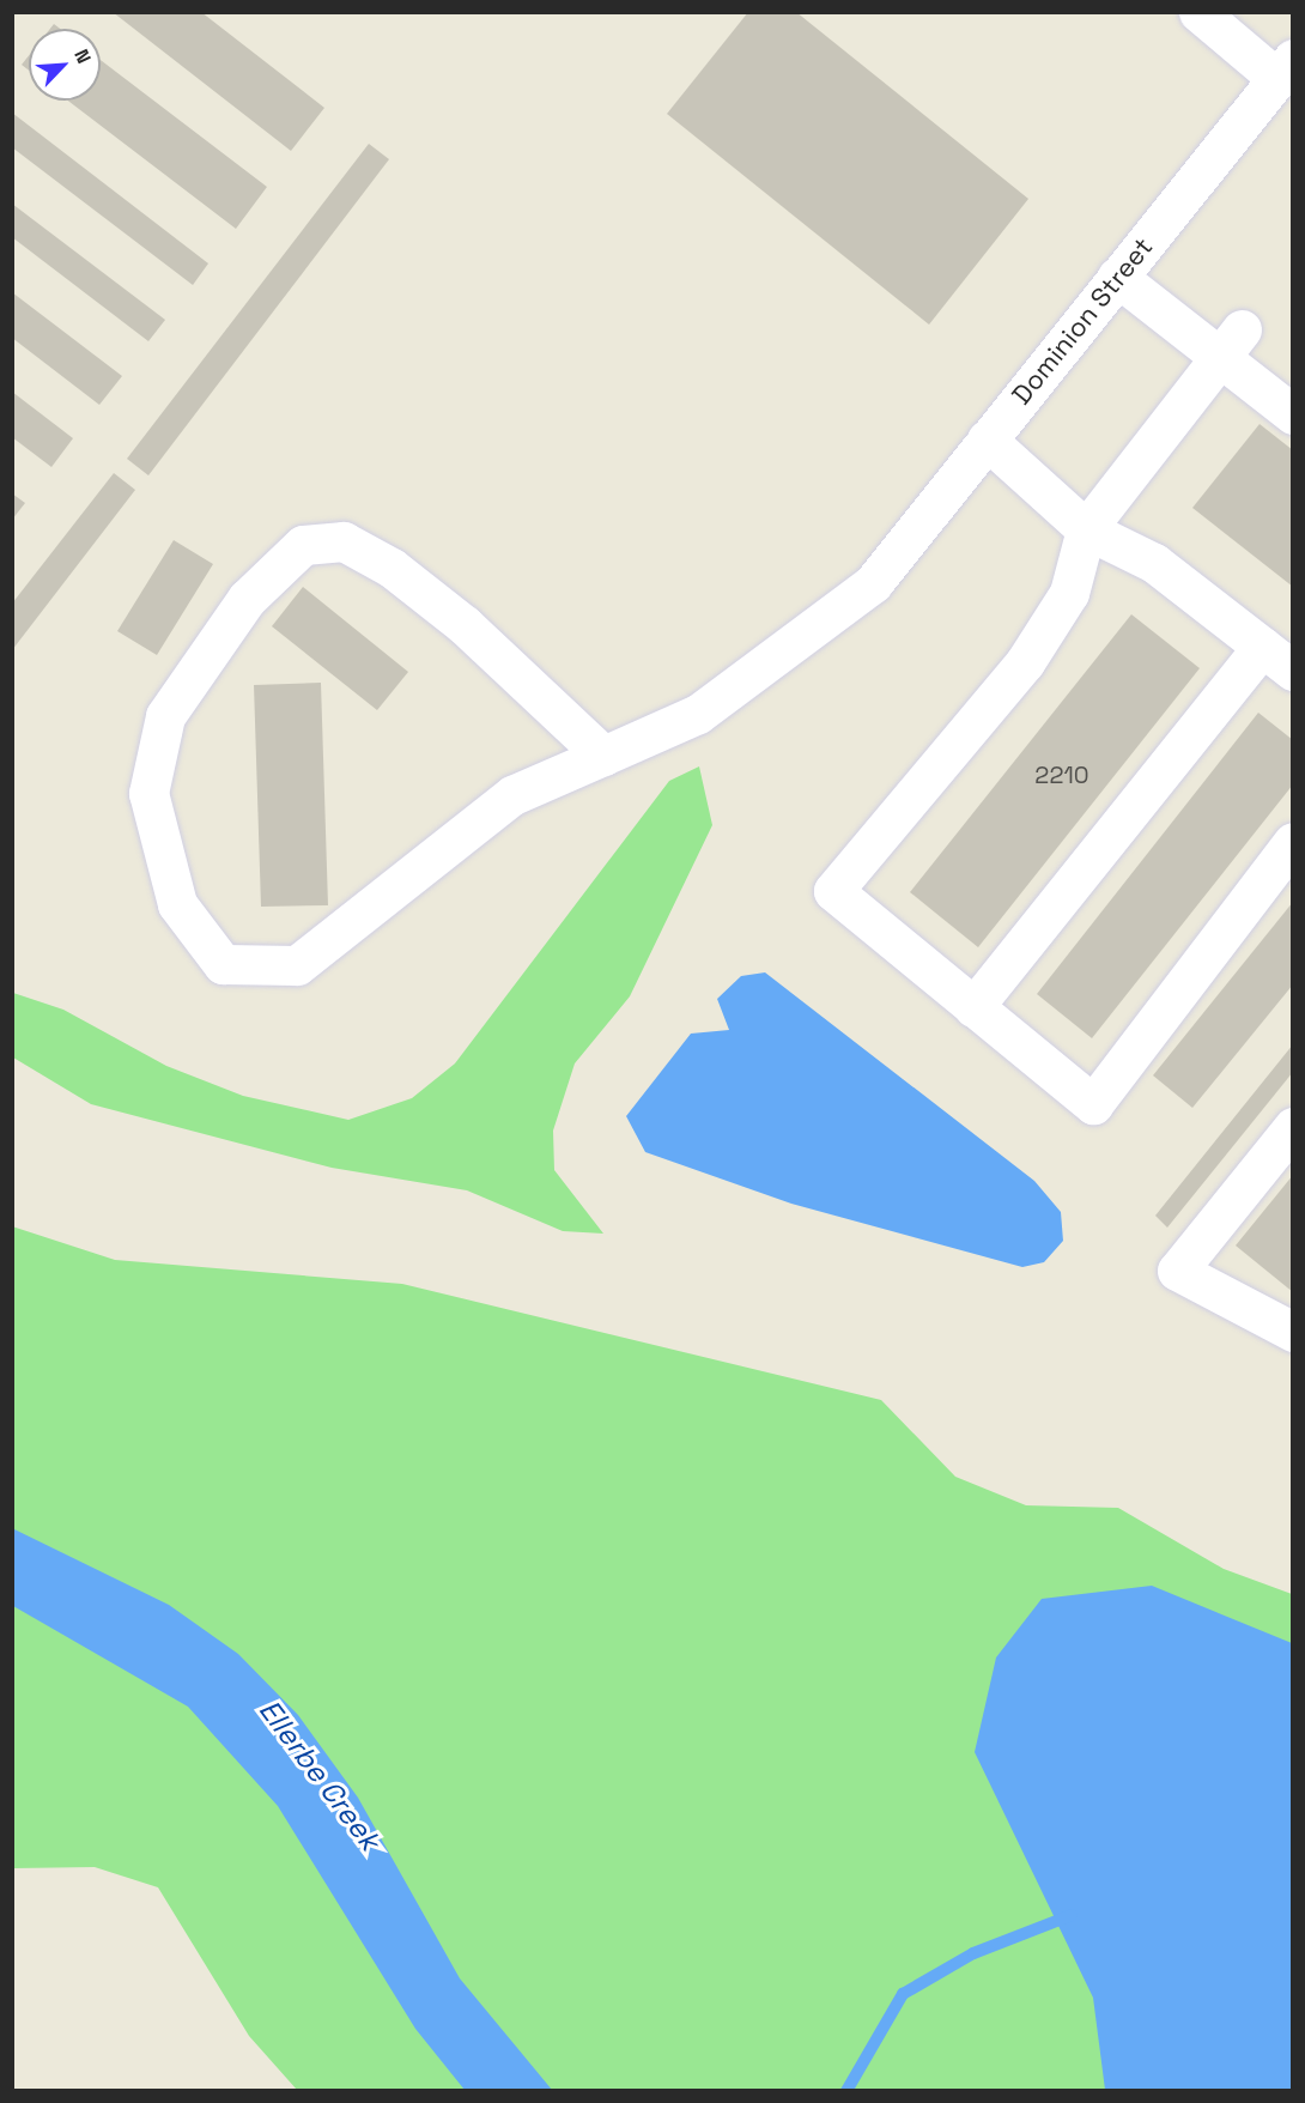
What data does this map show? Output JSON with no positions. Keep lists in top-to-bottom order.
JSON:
{
  "streets": {
    "street": ["Dominion Street"]
  },
  "water": ["Ellerbe Creek"],
  "house_numbers": ["2210"],
  "north": "top right"
}
